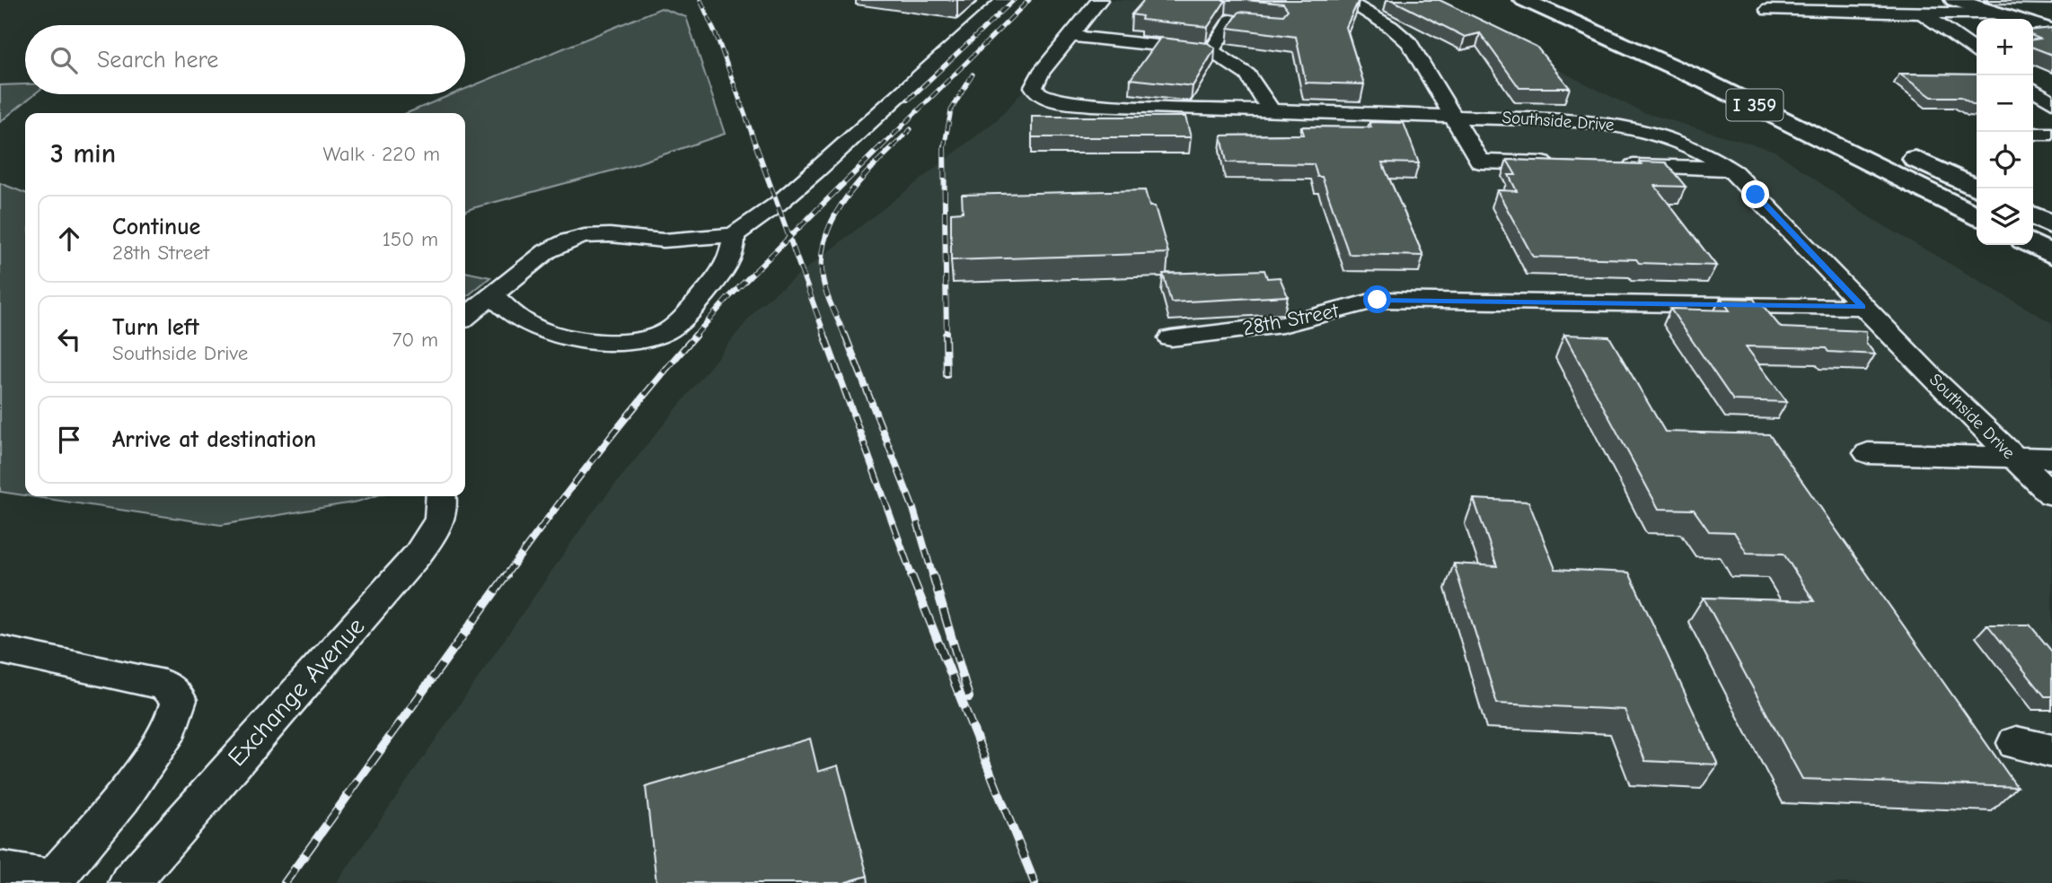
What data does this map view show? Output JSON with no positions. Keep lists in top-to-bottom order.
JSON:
{
  "streets": {
    "main road": ["I 359"],
    "street": ["Southside Drive", "28th Street", "Exchange Avenue"]
  },
  "crossings": [
    ["Southside Drive", "28th Street"]
  ],
  "page": {
    "map_buttons": ["+", "−"],
    "search": "Search here",
    "heading": ["3 min", "Walk · 220 m"],
    "list": [
      ["Continue", "28th Street", "150 m"],
      ["Turn left", "Southside Drive", "70 m"],
      "Arrive at destination"
    ]
  }
}
